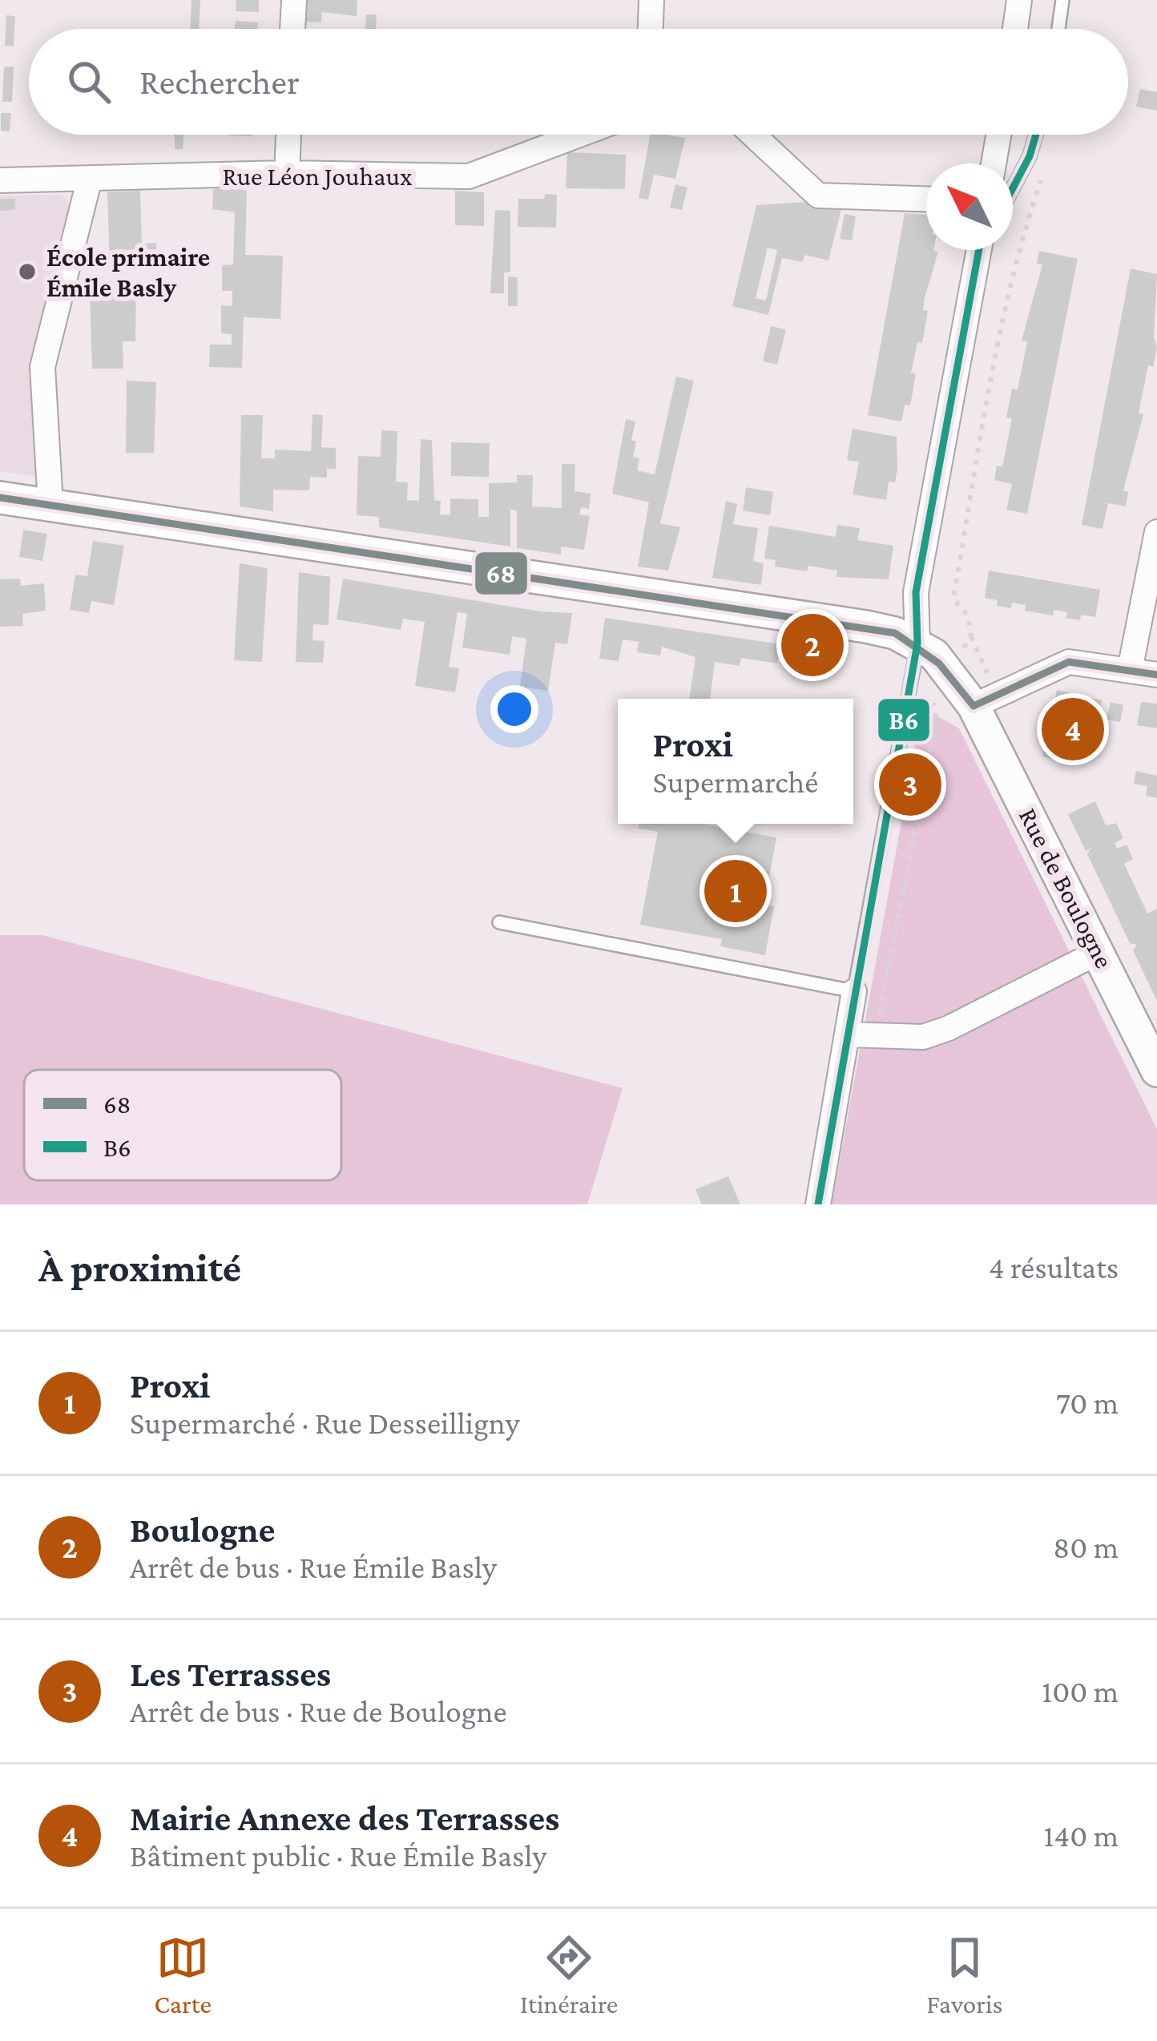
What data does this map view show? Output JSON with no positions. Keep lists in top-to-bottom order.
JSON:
{
  "streets": {
    "street": ["Rue Léon Jouhaux", "Rue de Boulogne"]
  },
  "places": ["École primaire Émile Basly"],
  "lines": ["transit line B6", "transit line 68"],
  "legend": ["68", "B6"],
  "north": "top left",
  "page": {
    "search": "Rechercher",
    "pins": [
      "2",
      "4",
      "3",
      "1"
    ],
    "popup": ["Proxi", "Supermarché"],
    "heading": ["À proximité", "4 résultats"],
    "list": [
      {
        "mark": "1",
        "name": "Proxi",
        "note": "Supermarché · Rue Desseilligny",
        "value": "70 m"
      },
      {
        "mark": "2",
        "name": "Boulogne",
        "note": "Arrêt de bus · Rue Émile Basly",
        "value": "80 m"
      },
      {
        "mark": "3",
        "name": "Les Terrasses",
        "note": "Arrêt de bus · Rue de Boulogne",
        "value": "100 m"
      },
      {
        "mark": "4",
        "name": "Mairie Annexe des Terrasses",
        "note": "Bâtiment public · Rue Émile Basly",
        "value": "140 m"
      }
    ],
    "nav": ["Carte", "Itinéraire", "Favoris"]
  }
}
